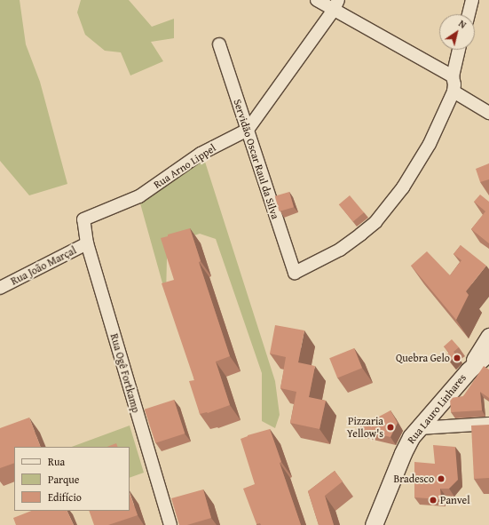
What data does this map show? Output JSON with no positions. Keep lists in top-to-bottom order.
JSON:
{
  "streets": {
    "main road": ["Rua Lauro Linhares"],
    "street": [
      "Servidão Oscar Raul da Silva",
      "Rua Arno Lippel",
      "Rua João Marçal",
      "Rua Ogê Fortkamp"
    ]
  },
  "crossings": [
    ["Servidão Oscar Raul da Silva", "Rua Arno Lippel"],
    ["Rua Arno Lippel", "Rua Ogê Fortkamp"],
    ["Rua João Marçal", "Rua Ogê Fortkamp"]
  ],
  "places": [
    "Quebra Gelo",
    "Pizzaria Yellow's",
    "Bradesco",
    "Panvel"
  ],
  "legend": ["Rua", "Parque", "Edifício"],
  "north": "top right"
}
